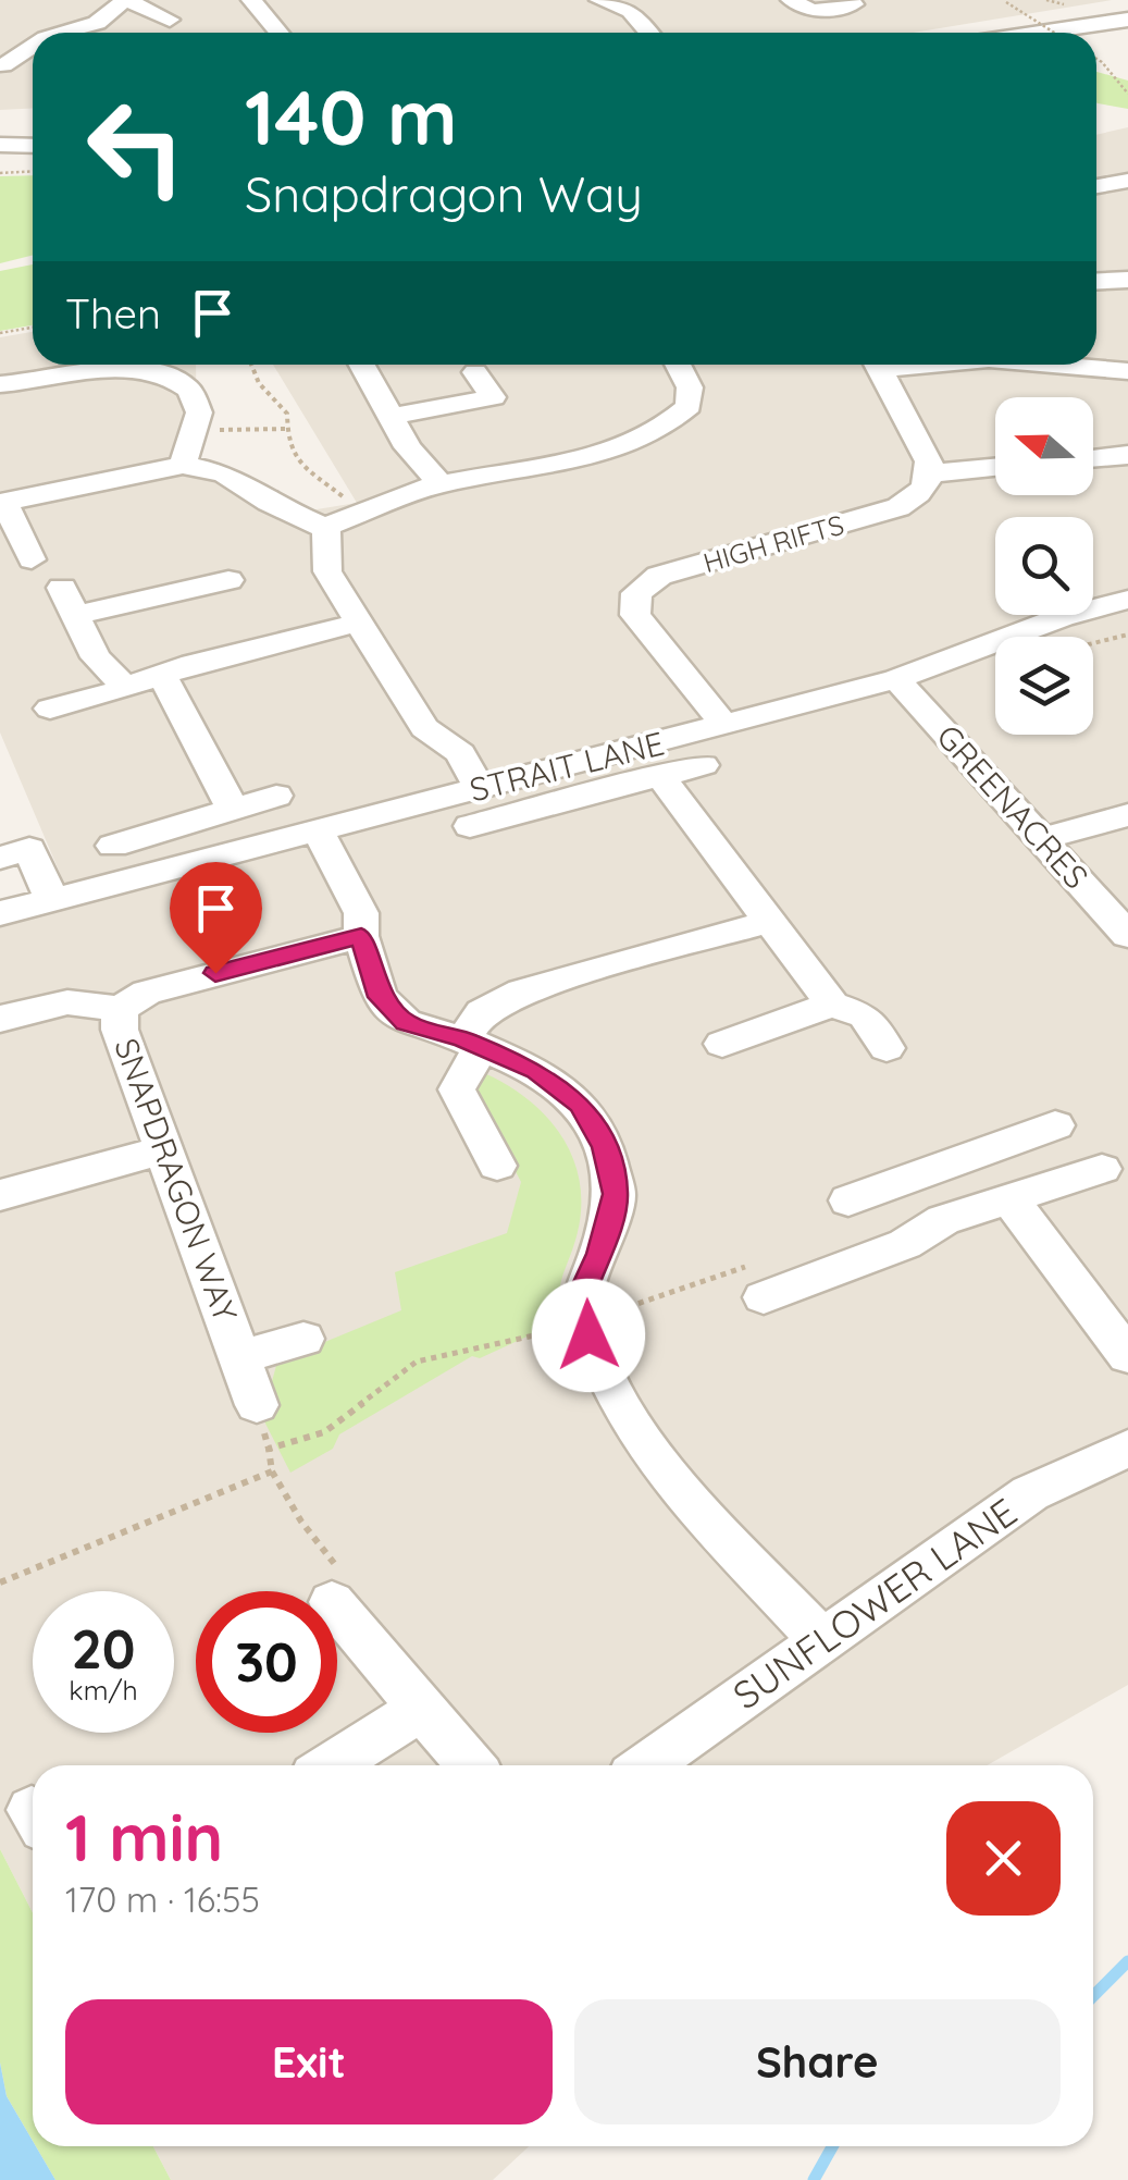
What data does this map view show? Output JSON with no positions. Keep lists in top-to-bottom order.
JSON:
{
  "streets": {
    "street": [
      "HIGH RIFTS",
      "STRAIT LANE",
      "GREENACRES",
      "SNAPDRAGON WAY",
      "SUNFLOWER LANE"
    ]
  },
  "crossings": [
    ["HIGH RIFTS", "STRAIT LANE"],
    ["STRAIT LANE", "GREENACRES"]
  ],
  "north": "left",
  "page": {
    "turn": ["140 m", "Snapdragon Way"],
    "then": "Then",
    "speed": "20 km/h",
    "limit": "30",
    "heading": ["1 min", "170 m · 16:55"],
    "buttons": ["Exit", "Share"]
  }
}
